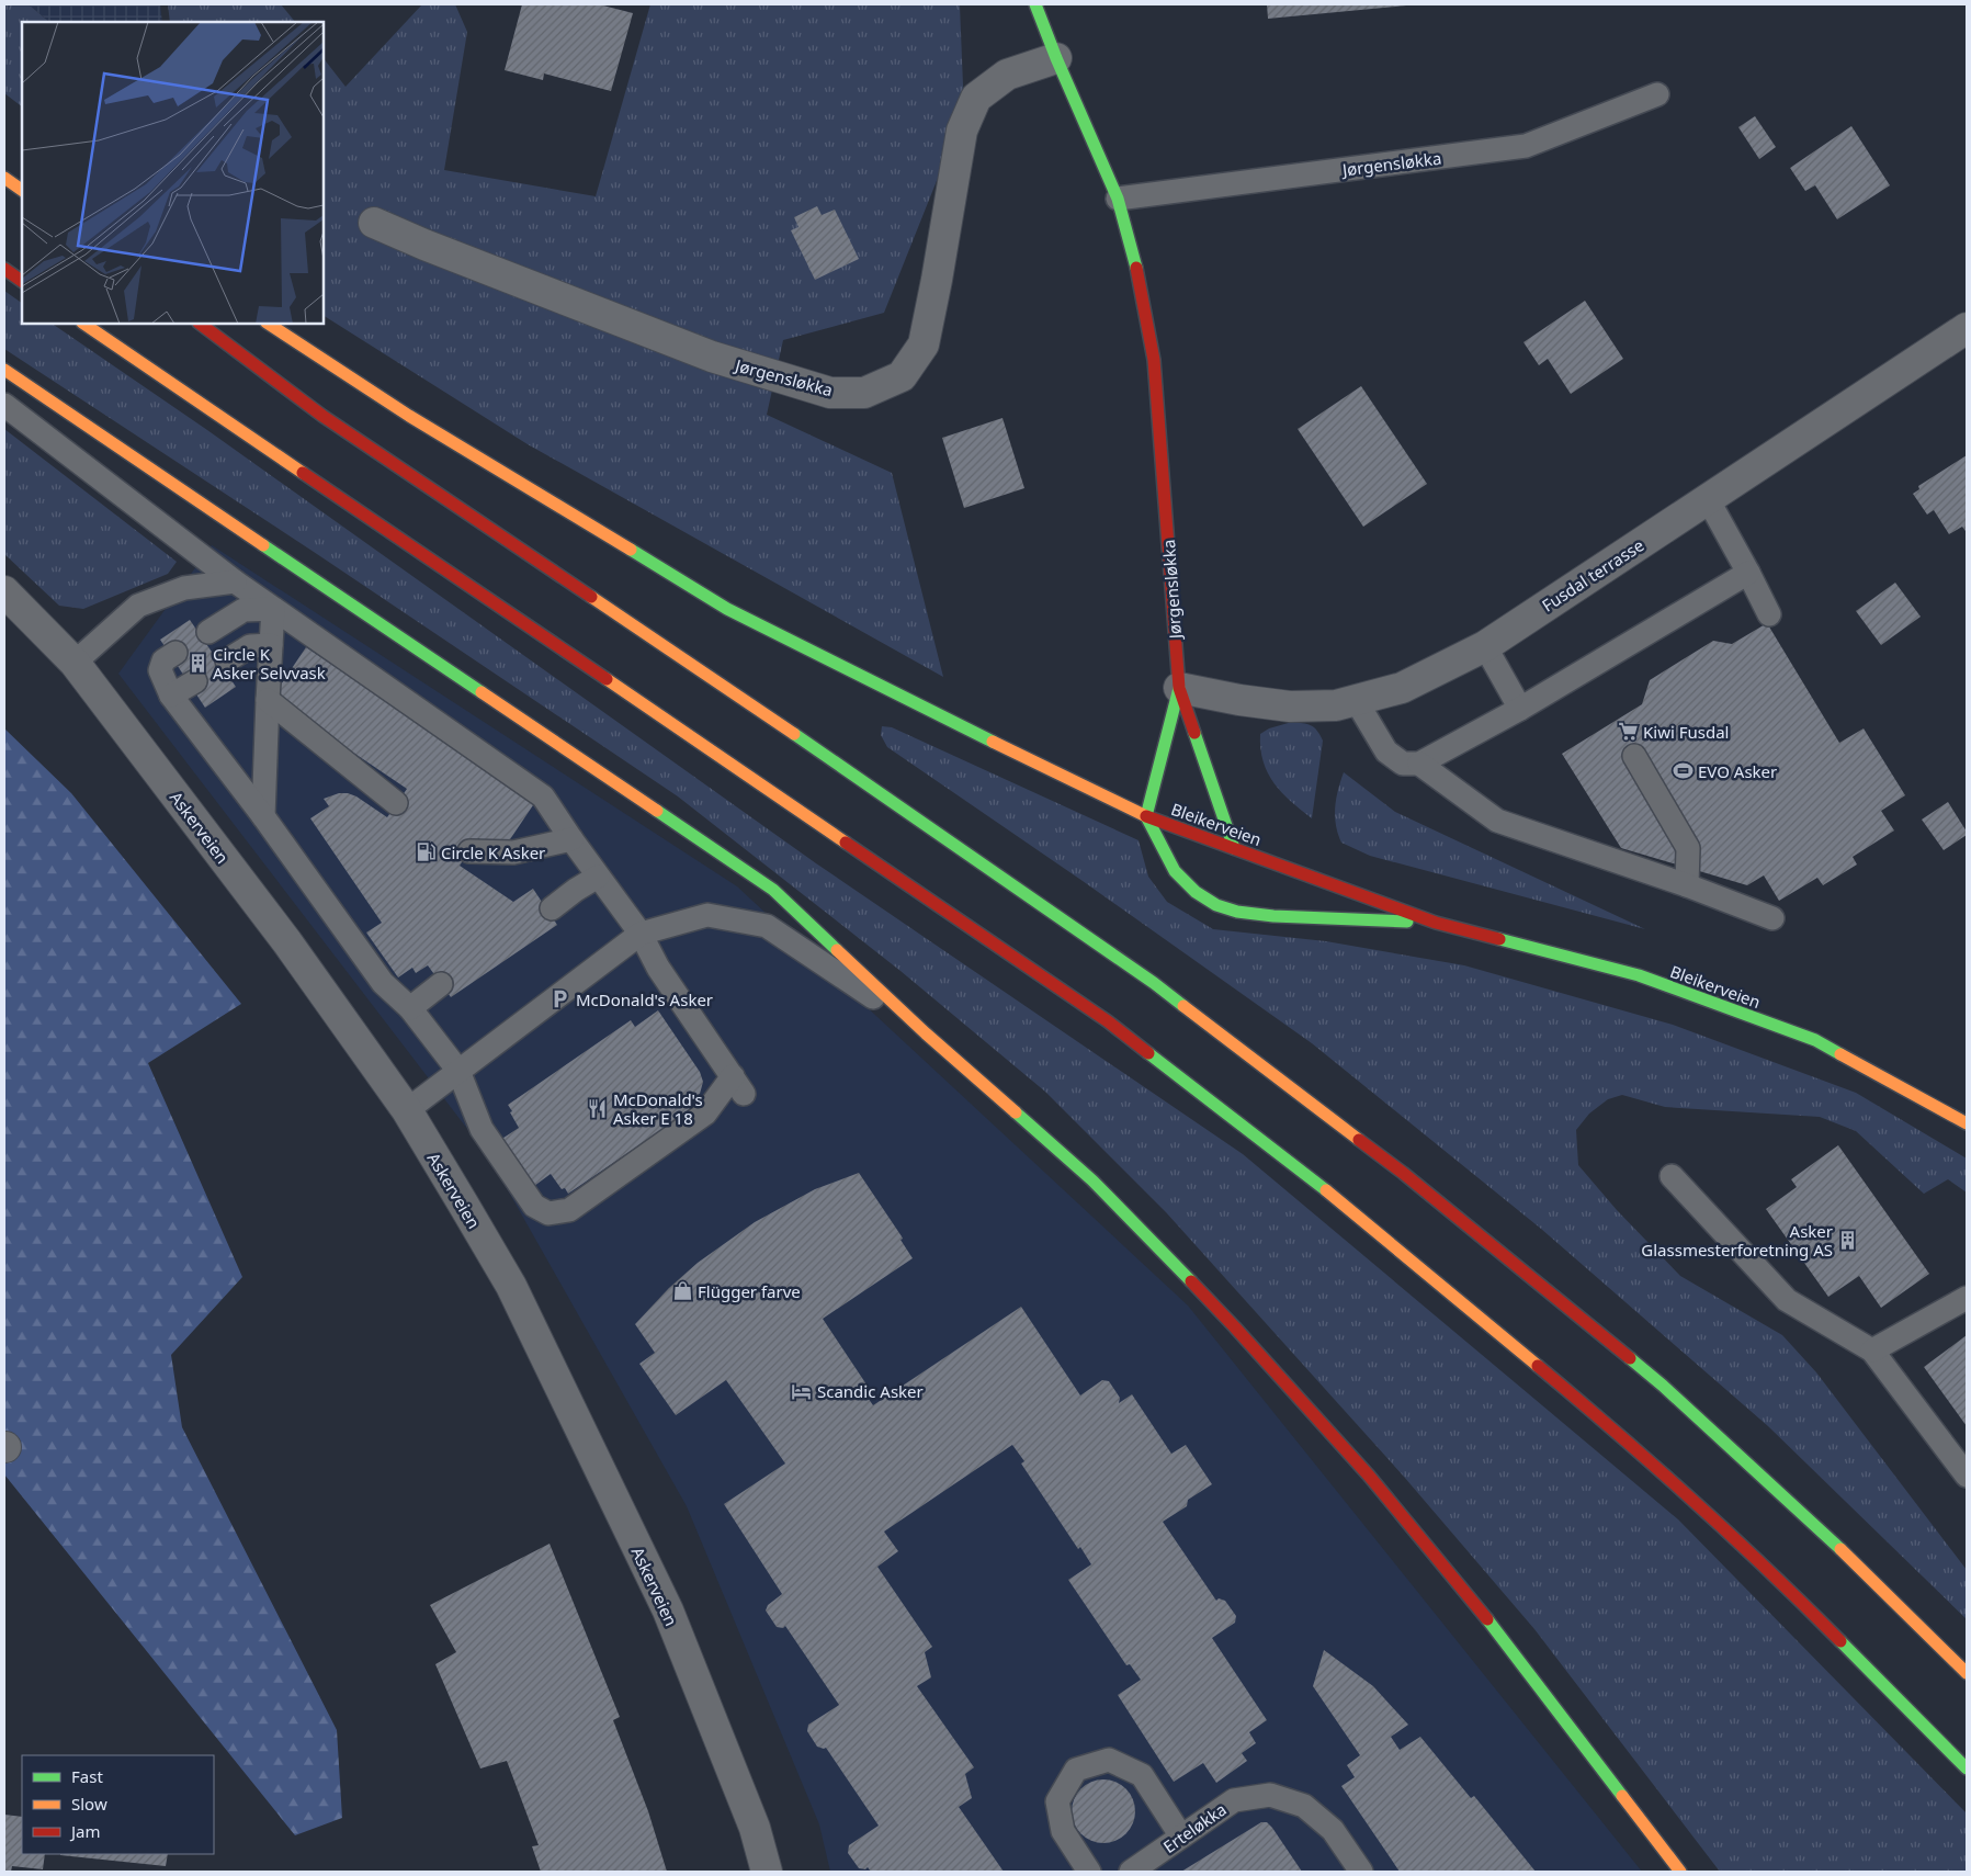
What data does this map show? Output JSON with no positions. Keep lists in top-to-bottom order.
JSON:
{
  "streets": {
    "main road": ["Jørgensløkka", "Bleikerveien"],
    "street": ["Fusdal terrasse", "Askerveien"],
    "lane": ["Erteløkka"]
  },
  "crossings": [
    ["Jørgensløkka", "Fusdal terrasse"],
    ["Jørgensløkka", "Bleikerveien"]
  ],
  "places": {
    "building": ["Circle K Asker Selvvask", "Asker Glassmesterforetning AS"],
    "supermarket": ["Kiwi Fusdal"],
    "sports": ["EVO Asker"],
    "fuel station": ["Circle K Asker"],
    "parking": ["McDonald's Asker"],
    "restaurant": ["McDonald's Asker E 18"],
    "shop": ["Flügger farve"],
    "hotel": ["Scandic Asker"]
  },
  "legend": ["Fast", "Slow", "Jam"]
}
